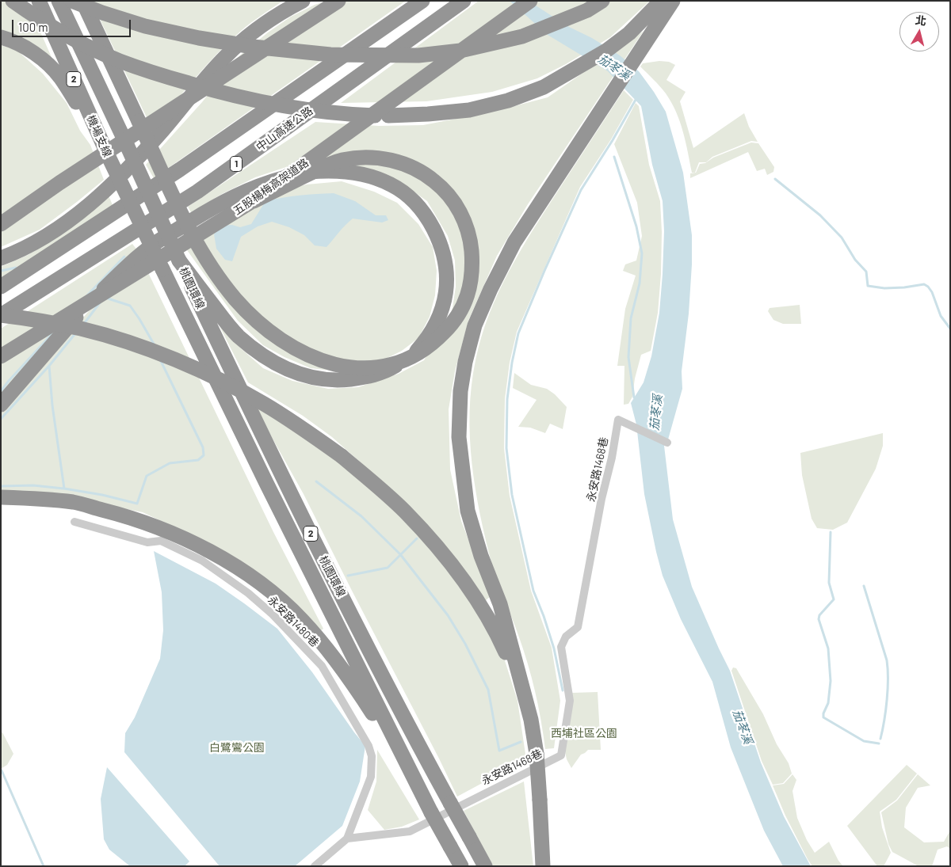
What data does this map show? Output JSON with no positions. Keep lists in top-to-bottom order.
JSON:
{
  "streets": {
    "highway": [
      "2",
      "中山高速公路",
      "機場支線",
      "1",
      "五股楊梅高架道路",
      "桃園環線"
    ],
    "street": ["永安路1468巷", "永安路1480巷"]
  },
  "crossings": [
    ["機場支線", "桃園環線"],
    ["永安路1468巷", "永安路1480巷"]
  ],
  "water": ["茄苳溪"],
  "parks": ["西埔社區公園", "白鷺鸞公園"],
  "scale_bar": "100 m",
  "north": "top"
}
